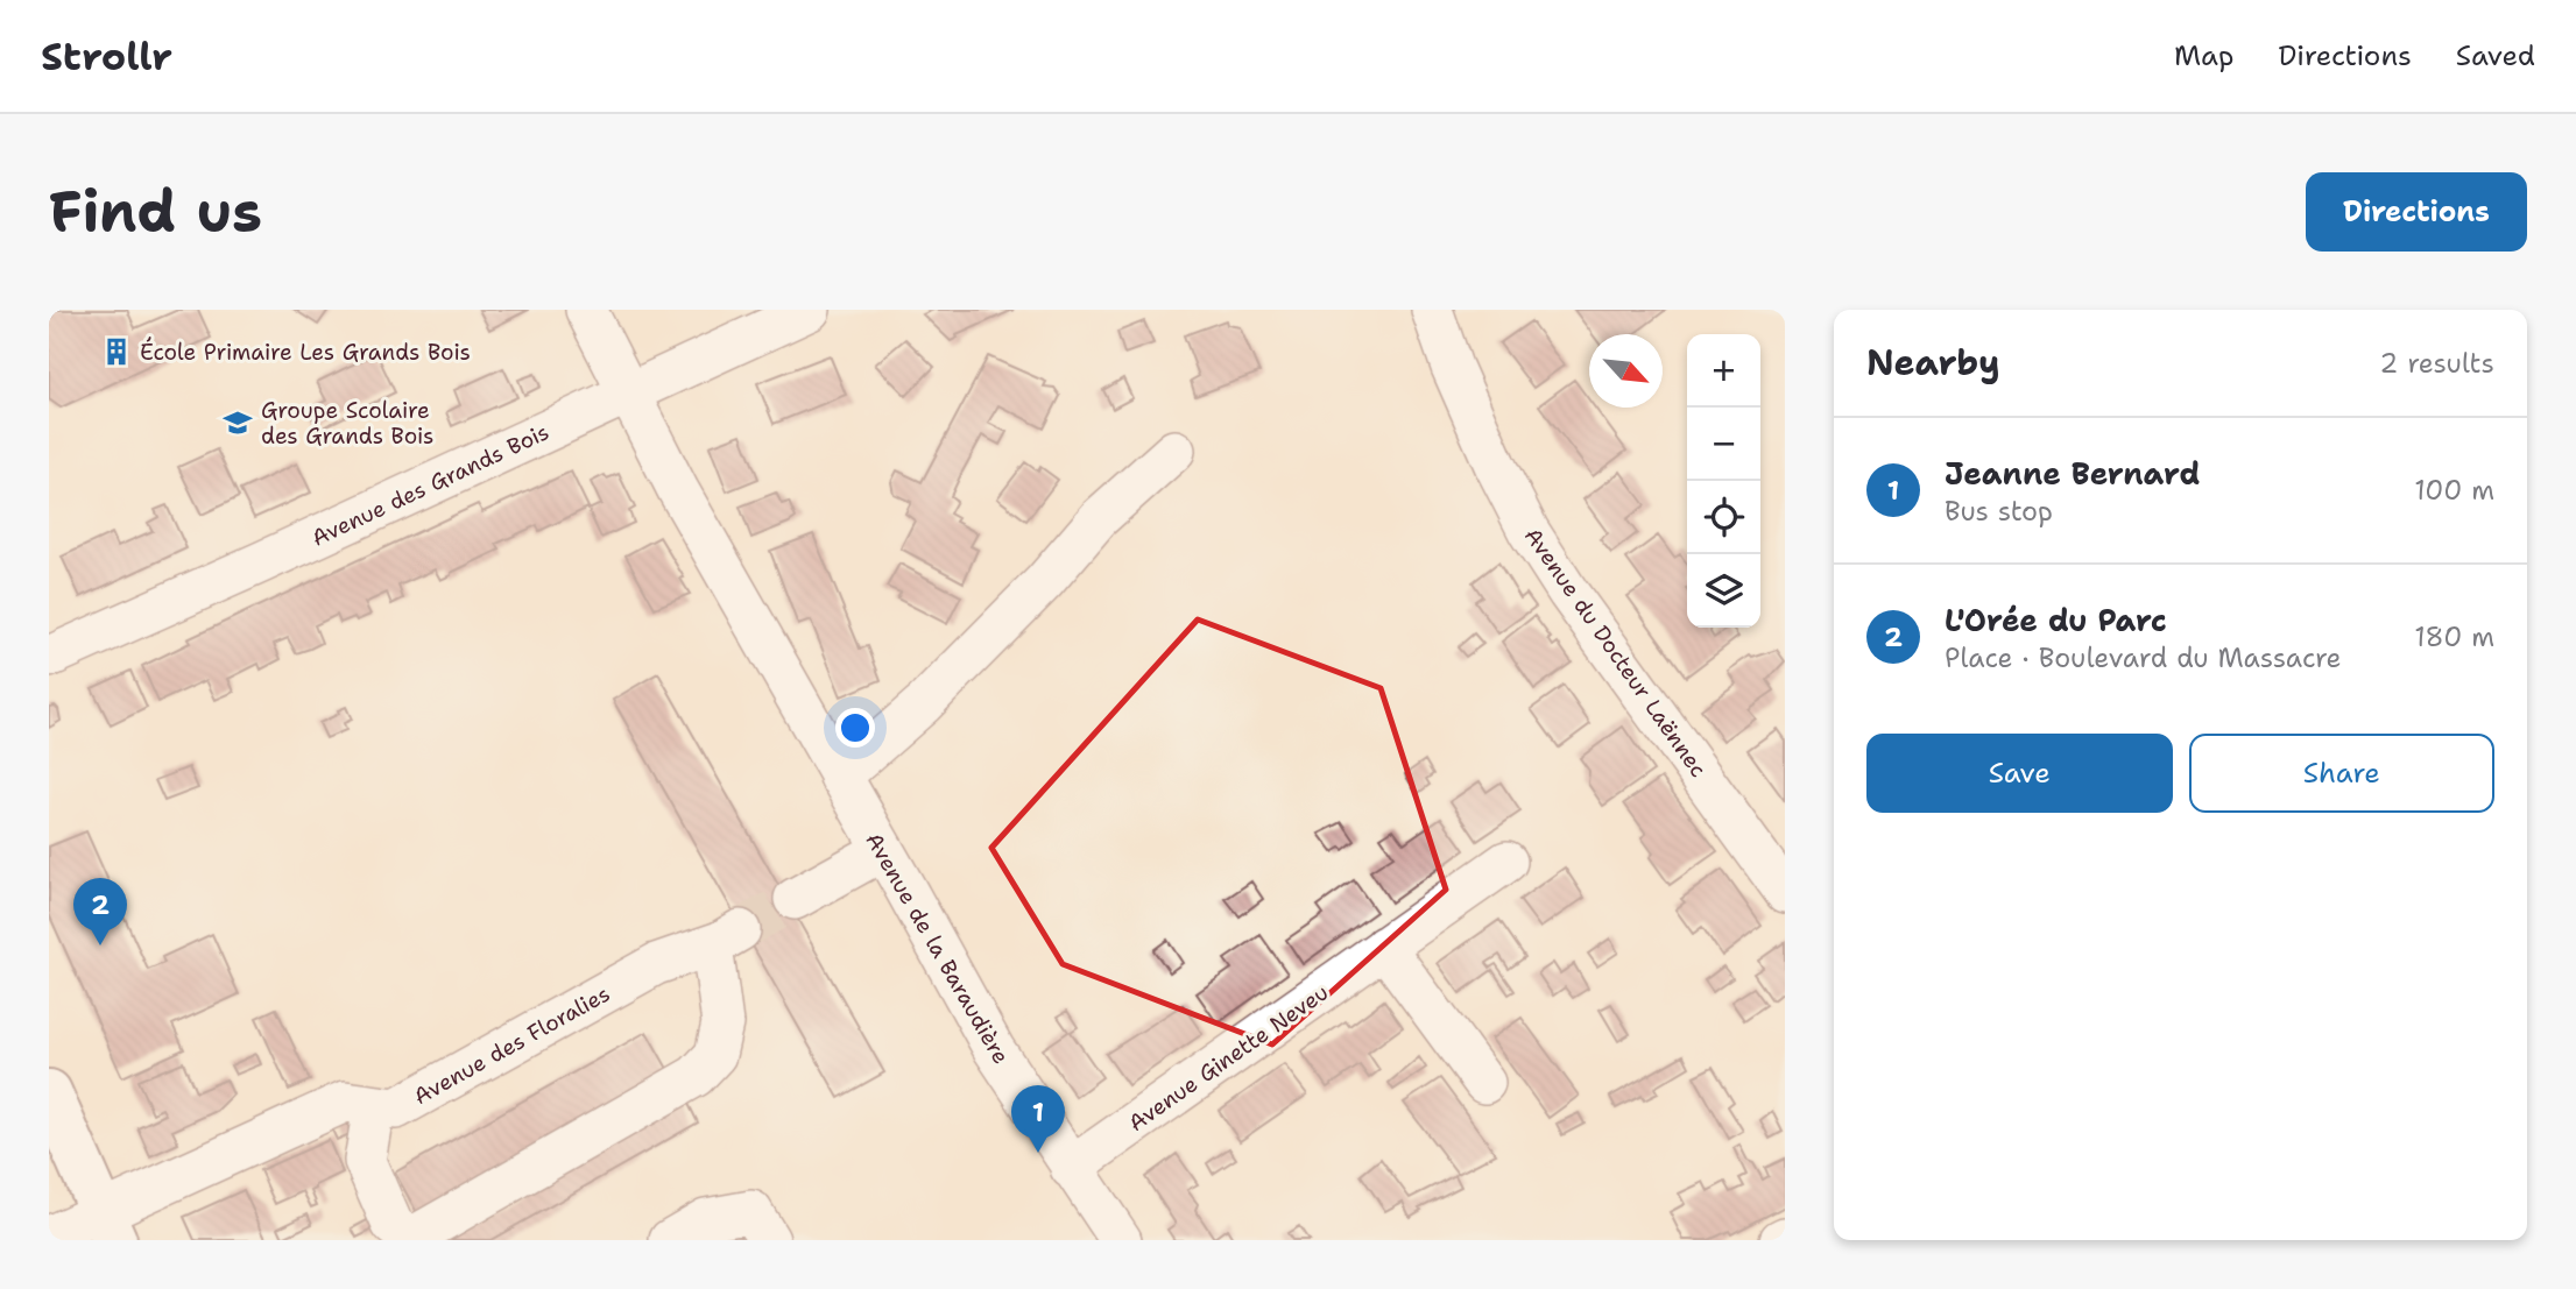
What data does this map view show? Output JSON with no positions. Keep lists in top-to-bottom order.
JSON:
{
  "streets": {
    "street": [
      "Avenue des Grands Bois",
      "Avenue du Docteur Laënnec",
      "Avenue de la Baraudière",
      "Avenue des Floralies",
      "Avenue Ginette Neveu"
    ]
  },
  "crossings": [
    ["Avenue des Grands Bois", "Avenue de la Baraudière"],
    ["Avenue de la Baraudière", "Avenue Ginette Neveu"]
  ],
  "places": {
    "building": ["École Primaire Les Grands Bois"],
    "school or university": ["Groupe Scolaire des Grands Bois"]
  },
  "north": "bottom right",
  "page": {
    "header": "Strollr",
    "nav": ["Map", "Directions", "Saved"],
    "buttons": [
      "Directions",
      ["Save", "Share"]
    ],
    "title": "Find us",
    "heading": ["Nearby", "2 results"],
    "map_buttons": ["+", "−"],
    "list": [
      {
        "mark": "1",
        "name": "Jeanne Bernard",
        "note": "Bus stop",
        "value": "100 m"
      },
      {
        "mark": "2",
        "name": "L'Orée du Parc",
        "note": "Place · Boulevard du Massacre",
        "value": "180 m"
      }
    ],
    "pins": ["2", "1"]
  }
}
